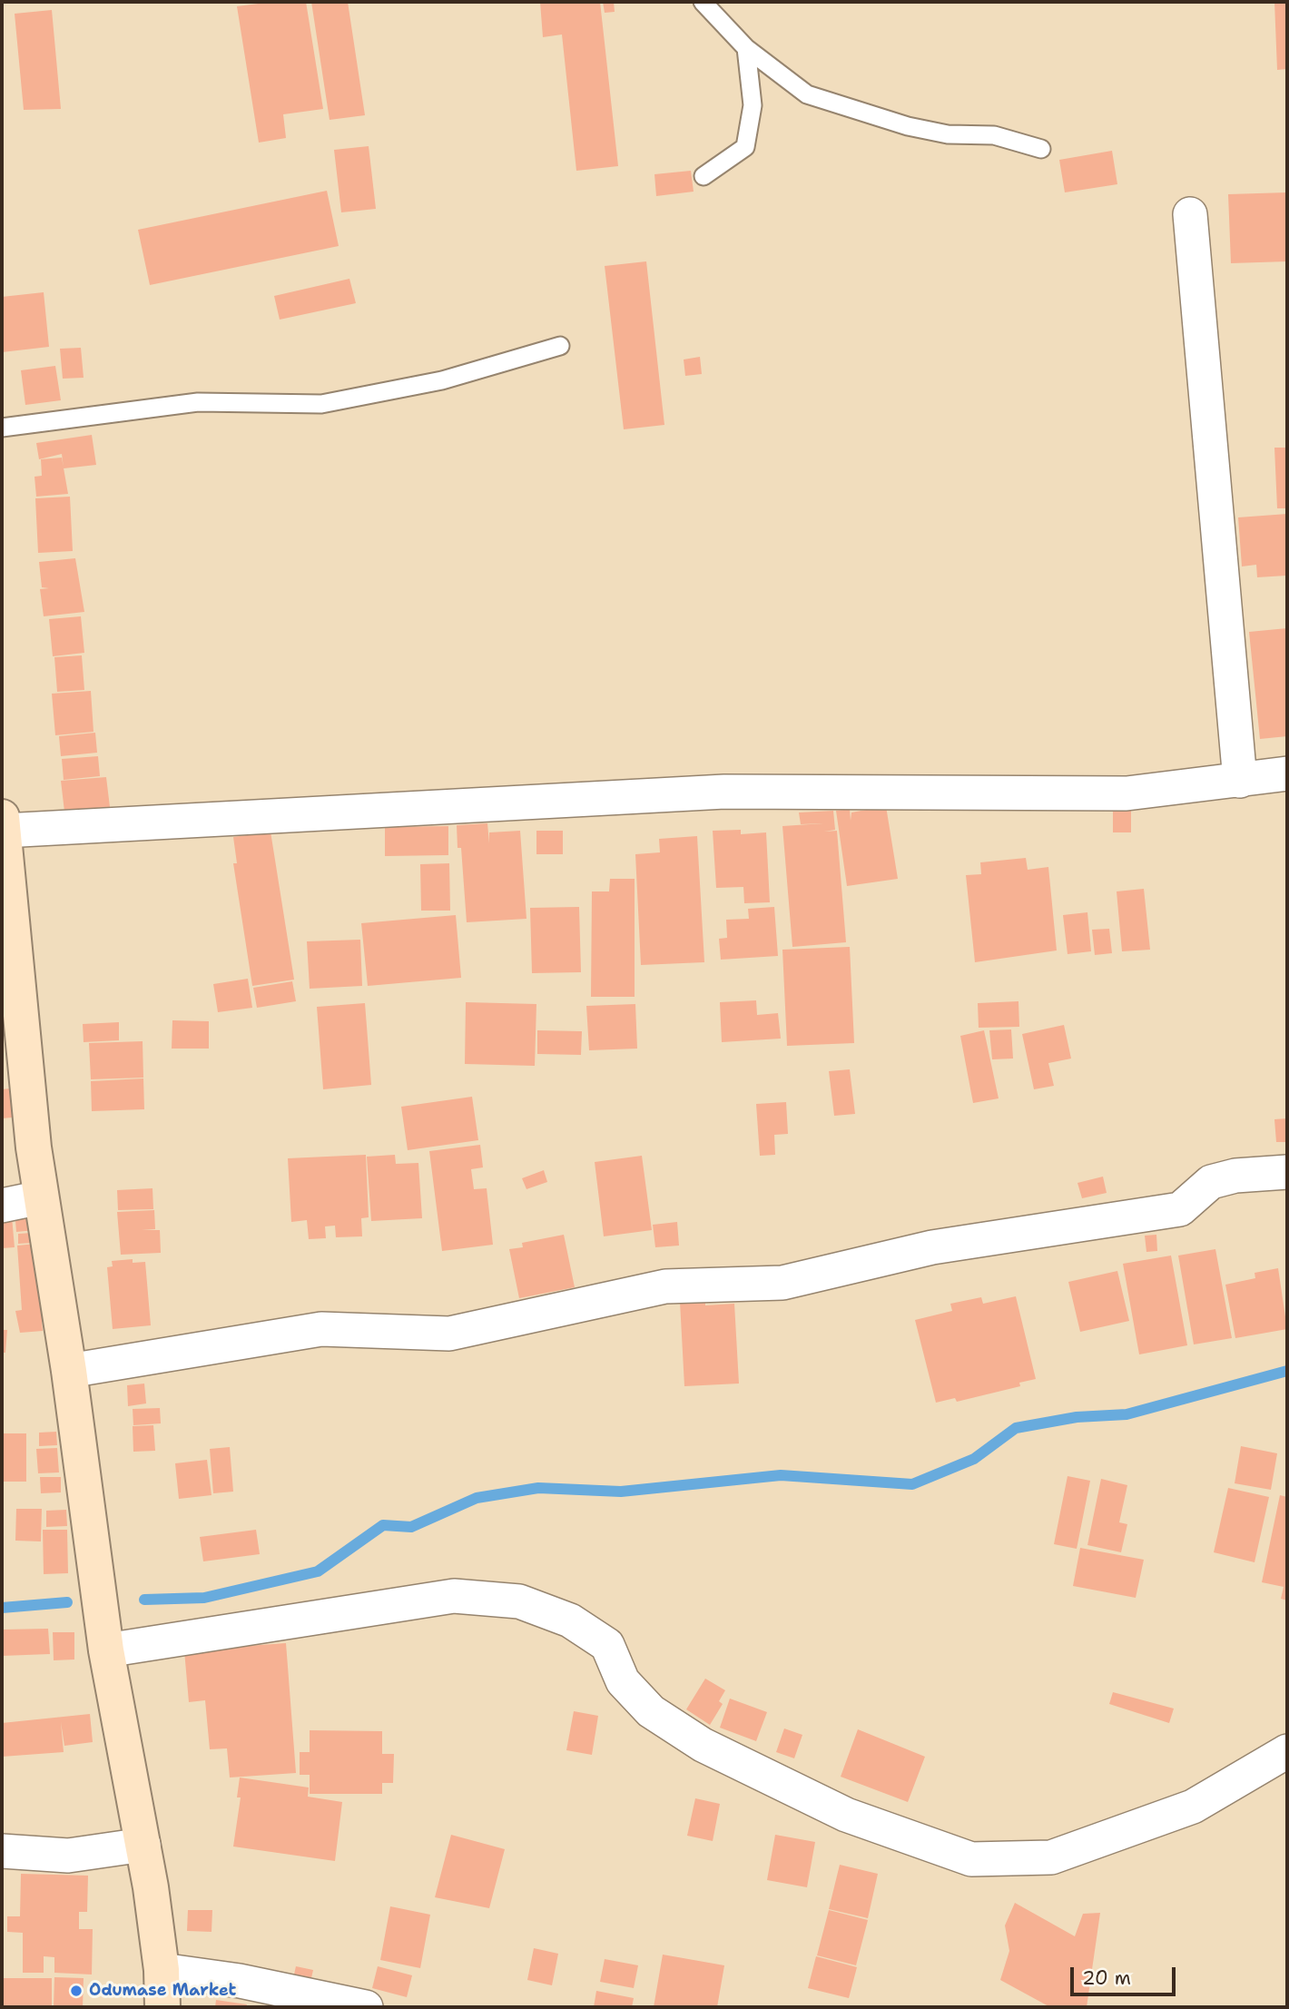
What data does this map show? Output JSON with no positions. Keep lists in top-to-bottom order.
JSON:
{
  "places": ["Odumase Market"],
  "scale_bar": "20 m"
}
